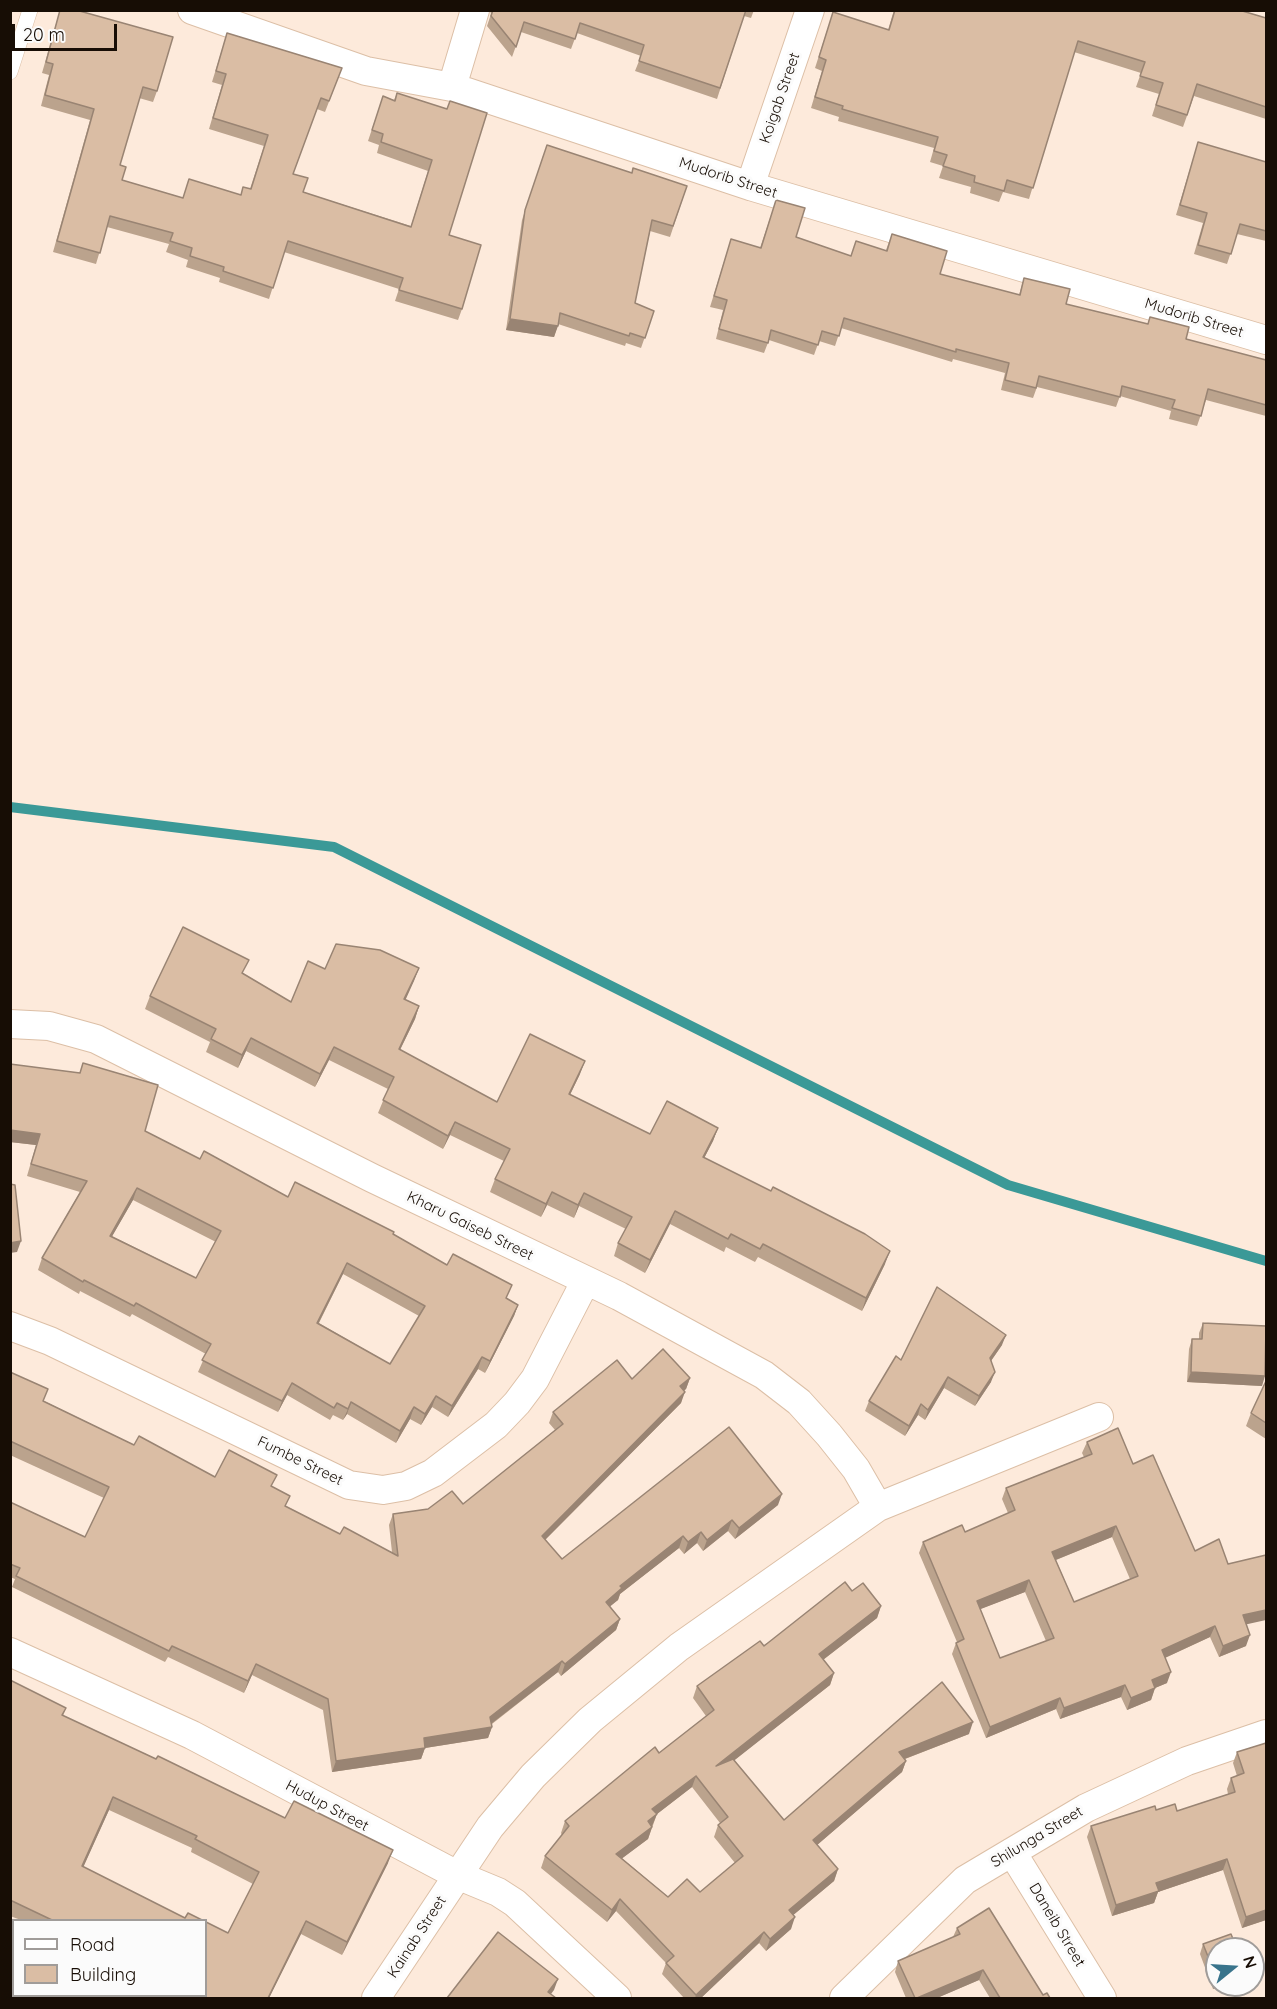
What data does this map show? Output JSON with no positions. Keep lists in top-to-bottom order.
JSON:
{
  "streets": {
    "street": [
      "Koigab Street",
      "Mudorib Street",
      "Kharu Gaiseb Street",
      "Fumbe Street",
      "Hudup Street",
      "Shilunga Street",
      "Daneib Street",
      "Kainab Street"
    ]
  },
  "crossings": [
    ["Koigab Street", "Mudorib Street"],
    ["Kharu Gaiseb Street", "Fumbe Street"],
    ["Kharu Gaiseb Street", "Kainab Street"],
    ["Hudup Street", "Kainab Street"],
    ["Shilunga Street", "Daneib Street"]
  ],
  "legend": ["Road", "Building"],
  "scale_bar": "20 m",
  "north": "right"
}
